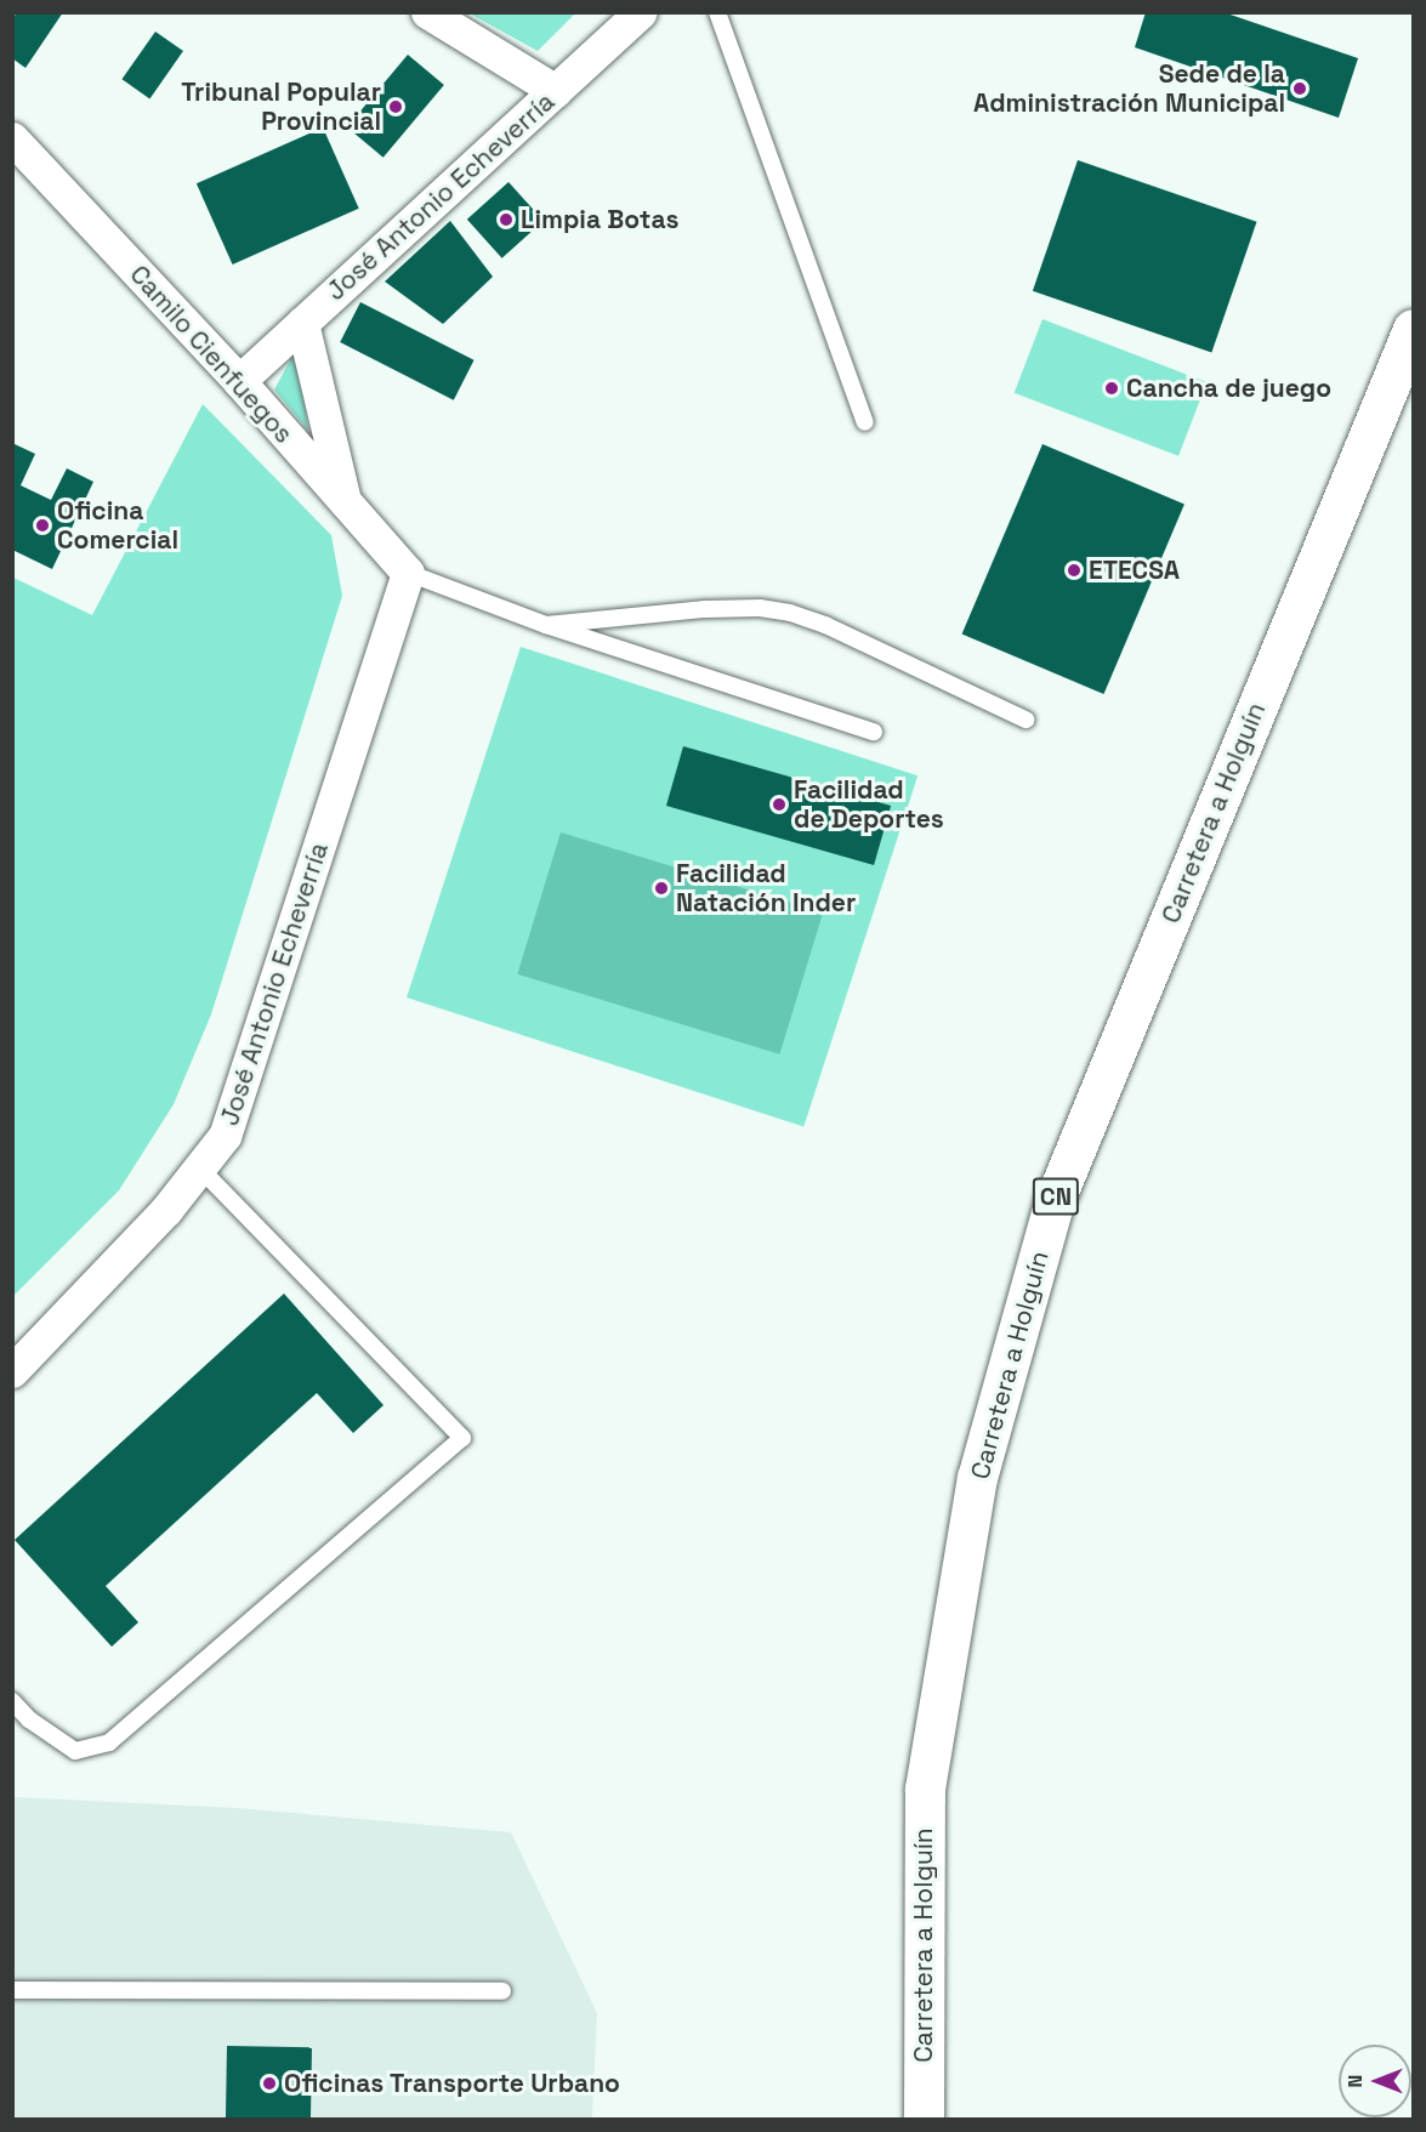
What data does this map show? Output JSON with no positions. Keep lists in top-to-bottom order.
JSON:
{
  "streets": {
    "main road": ["Carretera a Holguín", "CN"],
    "street": ["José Antonio Echeverría", "Camilo Cienfuegos"]
  },
  "crossings": [
    ["José Antonio Echeverría", "Camilo Cienfuegos"]
  ],
  "places": [
    "Sede de la Administración Municipal",
    "Tribunal Popular Provincial",
    "Limpia Botas",
    "Cancha de juego",
    "Oficina Comercial",
    "ETECSA",
    "Facilidad de Deportes",
    "Facilidad Natación Inder",
    "Oficinas Transporte Urbano"
  ],
  "north": "left"
}
